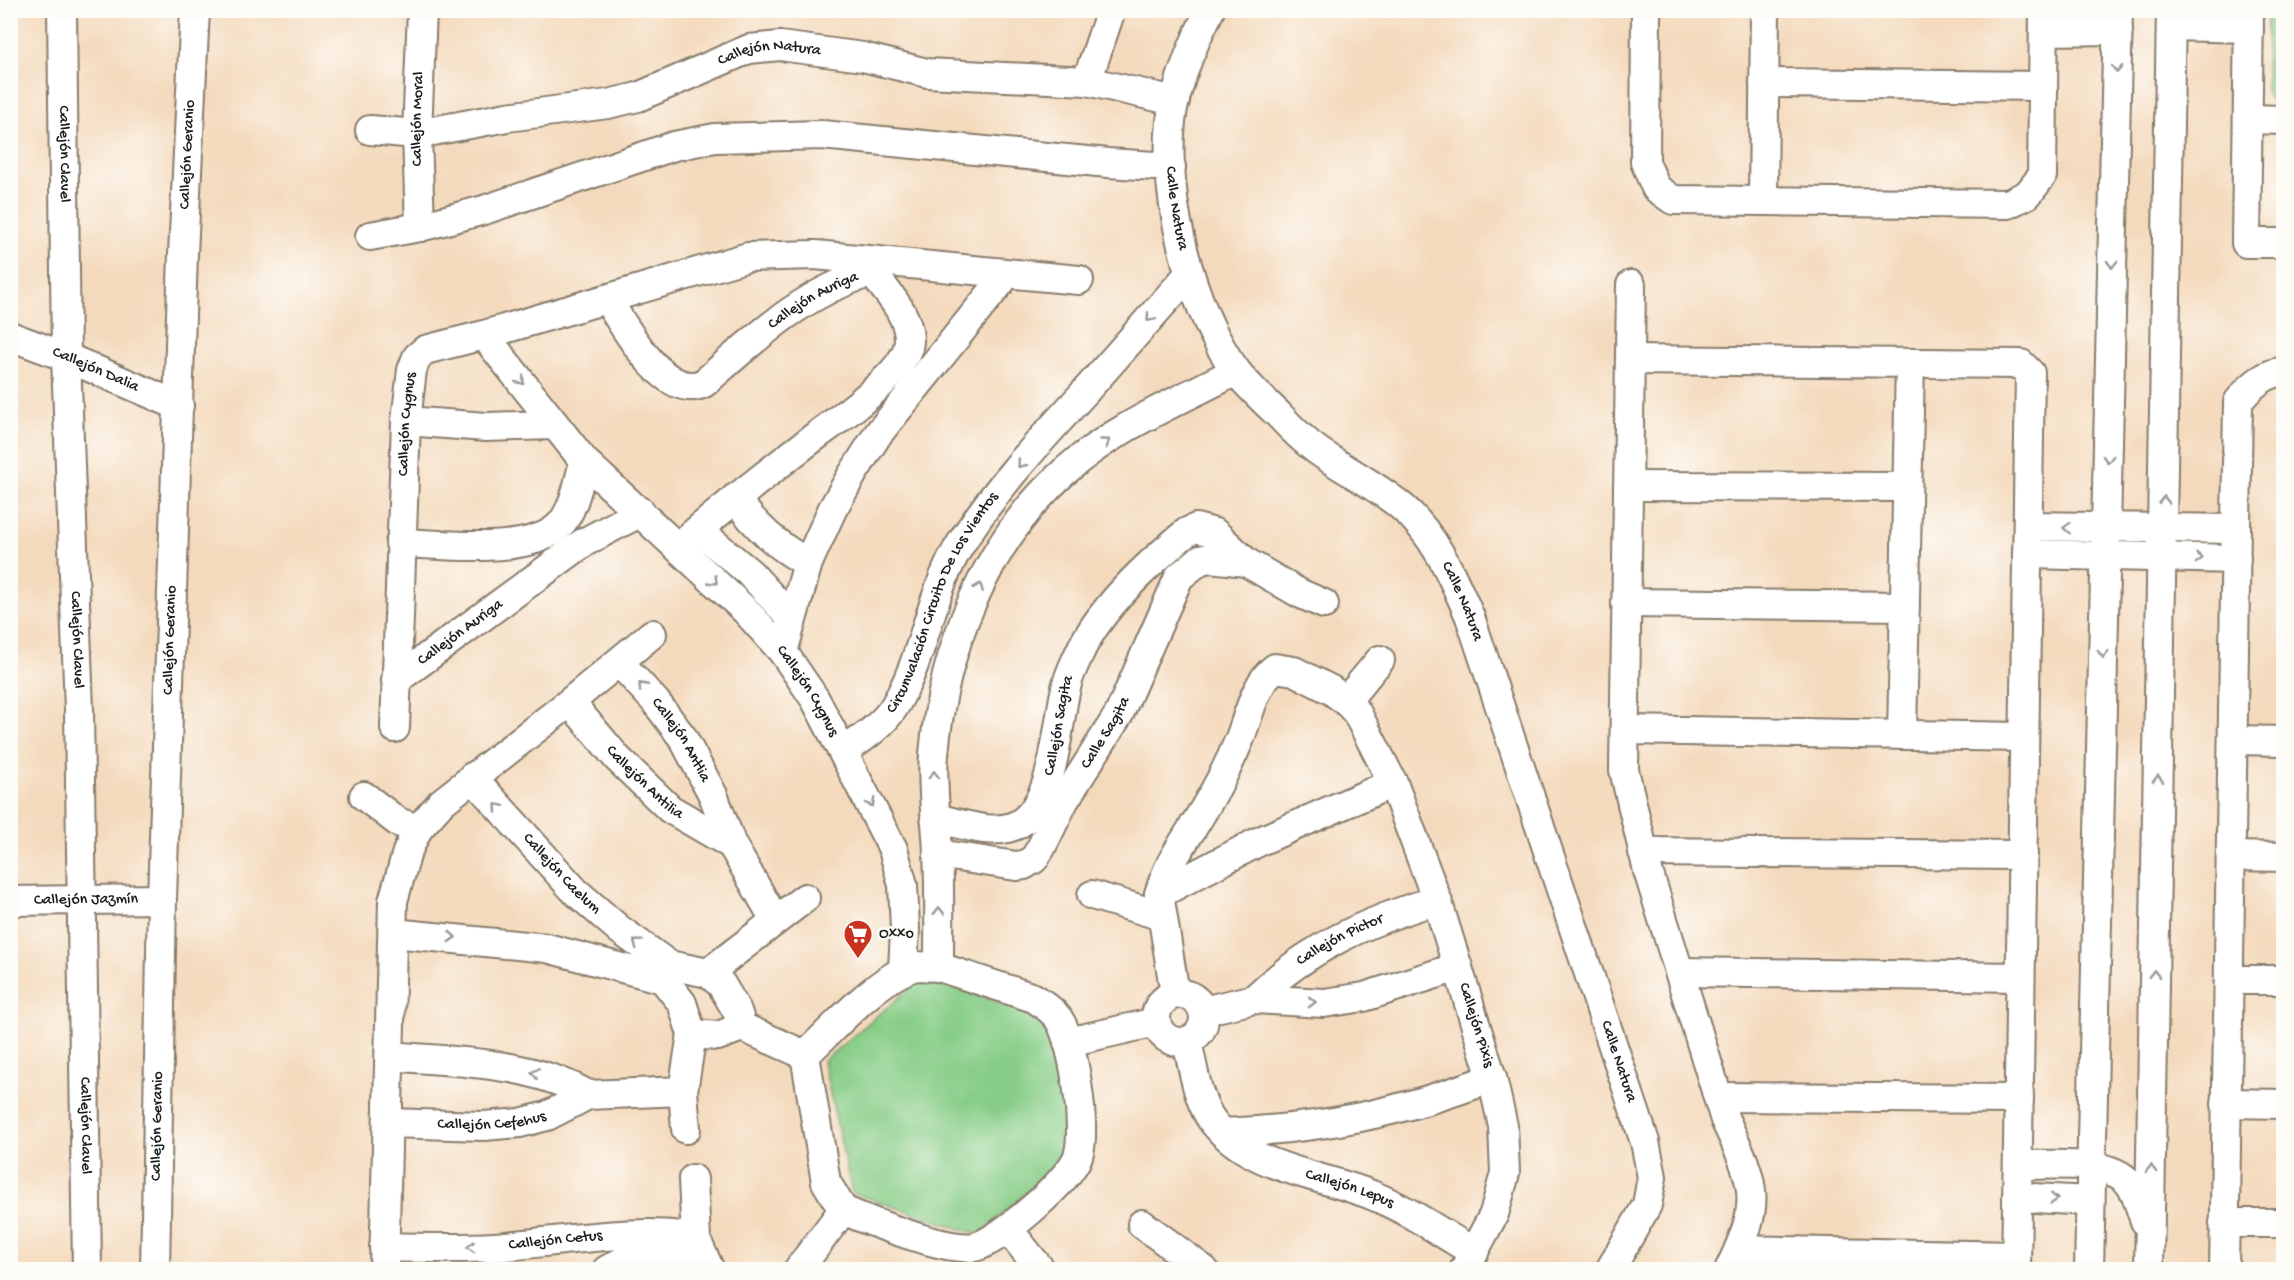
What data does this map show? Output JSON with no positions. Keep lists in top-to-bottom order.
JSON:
{
  "streets": {
    "street": [
      "Callejón Natura",
      "Callejón Moral",
      "Callejón Clavel",
      "Callejón Geranio",
      "Calle Natura",
      "Callejón Auriga",
      "Callejón Dalia",
      "Callejón Cygnus",
      "Circunvalación Circuito De Los Vientos",
      "Callejón Sagita",
      "Calle Sagita",
      "Callejón Antlia",
      "Callejón Antilia",
      "Callejón Caelum",
      "Callejón Jazmín",
      "Callejón Pictor",
      "Callejón Pixis",
      "Callejón Cefehus",
      "Callejón Lepus",
      "Callejón Cetus"
    ]
  },
  "crossings": [
    ["Callejón Natura", "Callejón Moral"],
    ["Callejón Natura", "Calle Natura"],
    ["Callejón Clavel", "Callejón Dalia"],
    ["Callejón Clavel", "Callejón Jazmín"],
    ["Callejón Geranio", "Callejón Dalia"],
    ["Callejón Geranio", "Callejón Jazmín"],
    ["Calle Natura", "Circunvalación Circuito De Los Vientos"],
    ["Callejón Auriga", "Callejón Cygnus"],
    ["Callejón Cygnus", "Circunvalación Circuito De Los Vientos"],
    ["Circunvalación Circuito De Los Vientos", "Callejón Sagita"],
    ["Circunvalación Circuito De Los Vientos", "Calle Sagita"],
    ["Callejón Sagita", "Calle Sagita"],
    ["Callejón Antlia", "Callejón Antilia"],
    ["Callejón Pictor", "Callejón Pixis"],
    ["Callejón Pictor", "Callejón Lepus"],
    ["Callejón Pixis", "Callejón Lepus"],
    ["Callejón Cefehus", "Callejón Cetus"]
  ],
  "places": {
    "supermarket": ["Oxxo"]
  }
}
